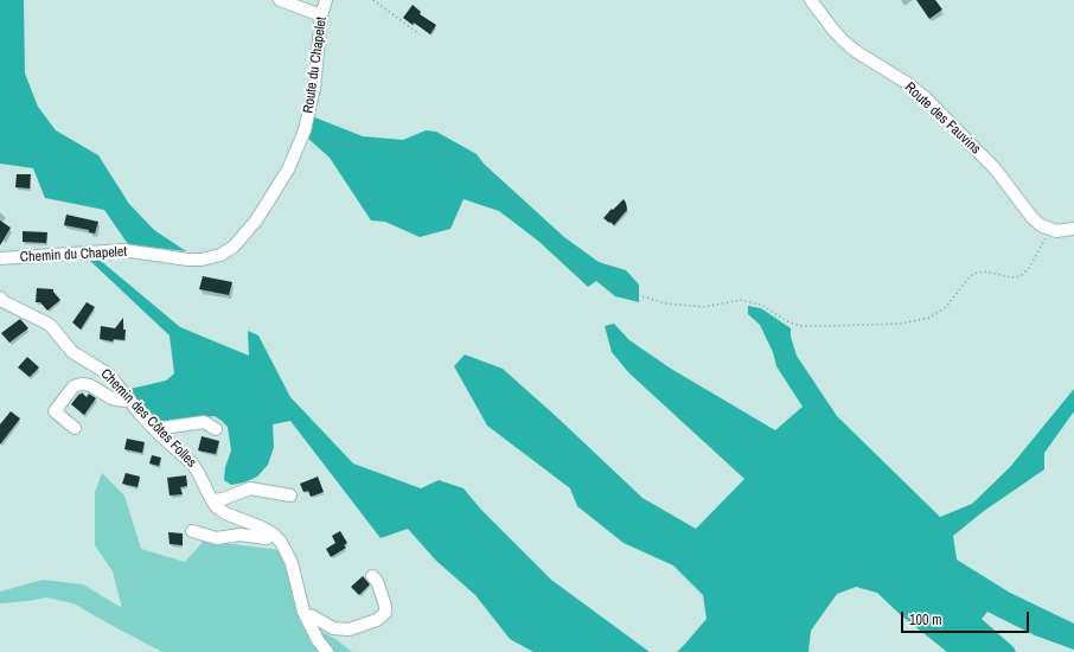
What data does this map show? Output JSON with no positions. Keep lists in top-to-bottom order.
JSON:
{
  "streets": {
    "street": [
      "Route du Chapelet",
      "Route des Fauvins",
      "Chemin du Chapelet",
      "Chemin des Côtes Folles"
    ]
  },
  "crossings": [
    ["Route du Chapelet", "Chemin du Chapelet"]
  ],
  "scale_bar": "100 m"
}
